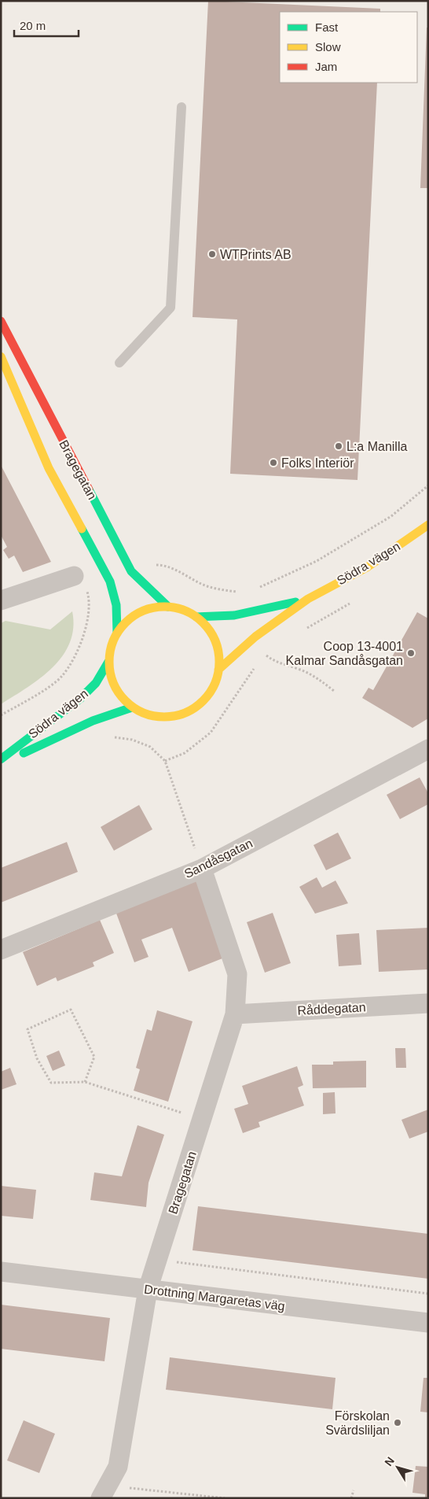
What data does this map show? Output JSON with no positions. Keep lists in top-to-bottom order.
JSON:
{
  "streets": {
    "main road": ["Bragegatan", "Södra vägen"],
    "street": ["Sandåsgatan", "Råddegatan", "Drottning Margaretas väg"]
  },
  "crossings": [
    ["Bragegatan", "Södra vägen"],
    ["Bragegatan", "Sandåsgatan"],
    ["Bragegatan", "Råddegatan"],
    ["Bragegatan", "Drottning Margaretas väg"]
  ],
  "places": [
    "WTPrints AB",
    "L:a Manilla",
    "Folks Interiör",
    "Coop 13-4001 Kalmar Sandåsgatan",
    "Förskolan Svärdsliljan"
  ],
  "legend": ["Fast", "Slow", "Jam"],
  "scale_bar": "20 m",
  "north": "top left"
}
